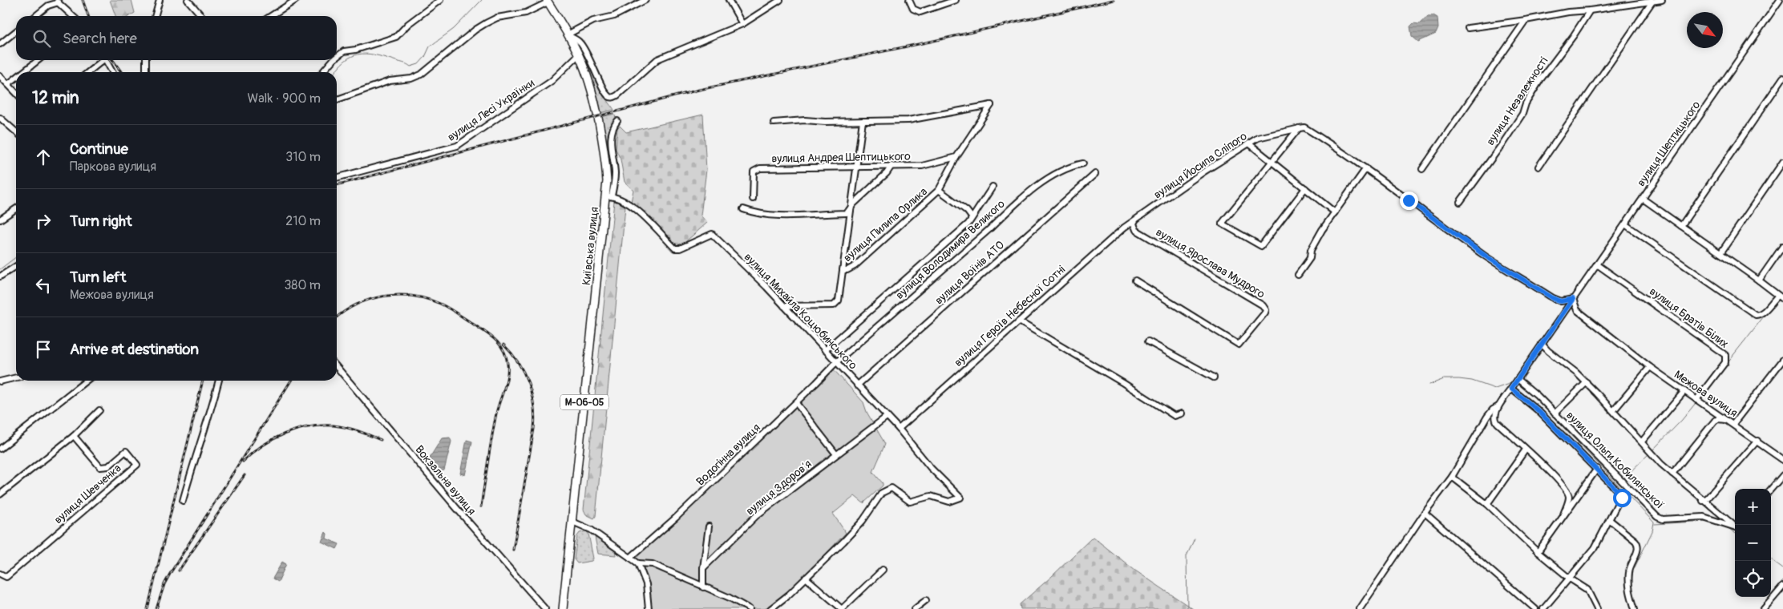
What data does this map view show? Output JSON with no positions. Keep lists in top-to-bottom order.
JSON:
{
  "streets": {
    "highway": ["Київська вулиця", "М-06-05"],
    "street": [
      "вулиця Незалежності",
      "вулиця Лесі Українки",
      "вулиця Шептицького",
      "вулиця Андрея Шептицького",
      "вулиця Йосипа Сліпого",
      "вулиця Пилипа Орлика",
      "вулиця Володимира Великого",
      "вулиця Ярослава Мудрого",
      "вулиця Воїнів АТО",
      "вулиця Михайла Коцюбинського",
      "вулиця Героїв Небесної Сотні",
      "вулиця Братів Білих",
      "Межова вулиця",
      "Водогінна вулиця",
      "вулиця Ольги Кобилянської",
      "Вокзальна вулиця",
      "вулиця Здоровʼя",
      "вулиця Шевченка"
    ]
  },
  "crossings": [
    ["вулиця Лесі Українки", "Київська вулиця"],
    ["вулиця Шептицького", "вулиця Братів Білих"],
    ["вулиця Шептицького", "Межова вулиця"],
    ["вулиця Шептицького", "вулиця Ольги Кобилянської"],
    ["вулиця Йосипа Сліпого", "вулиця Ярослава Мудрого"],
    ["вулиця Йосипа Сліпого", "вулиця Героїв Небесної Сотні"],
    ["вулиця Пилипа Орлика", "вулиця Володимира Великого"],
    ["вулиця Пилипа Орлика", "вулиця Михайла Коцюбинського"],
    ["Київська вулиця", "вулиця Михайла Коцюбинського"],
    ["Київська вулиця", "М-06-05"],
    ["вулиця Володимира Великого", "вулиця Михайла Коцюбинського"],
    ["вулиця Володимира Великого", "Водогінна вулиця"],
    ["вулиця Ярослава Мудрого", "вулиця Героїв Небесної Сотні"],
    ["вулиця Воїнів АТО", "вулиця Михайла Коцюбинського"],
    ["вулиця Михайла Коцюбинського", "вулиця Героїв Небесної Сотні"],
    ["вулиця Михайла Коцюбинського", "Водогінна вулиця"],
    ["вулиця Михайла Коцюбинського", "вулиця Здоровʼя"],
    ["вулиця Братів Білих", "Межова вулиця"]
  ],
  "north": "bottom right",
  "page": {
    "search": "Search here",
    "heading": ["12 min", "Walk · 900 m"],
    "list": [
      ["Continue", "Паркова вулиця", "310 m"],
      ["Turn right", "210 m"],
      ["Turn left", "Межова вулиця", "380 m"],
      "Arrive at destination"
    ],
    "map_buttons": ["+", "−"]
  }
}
